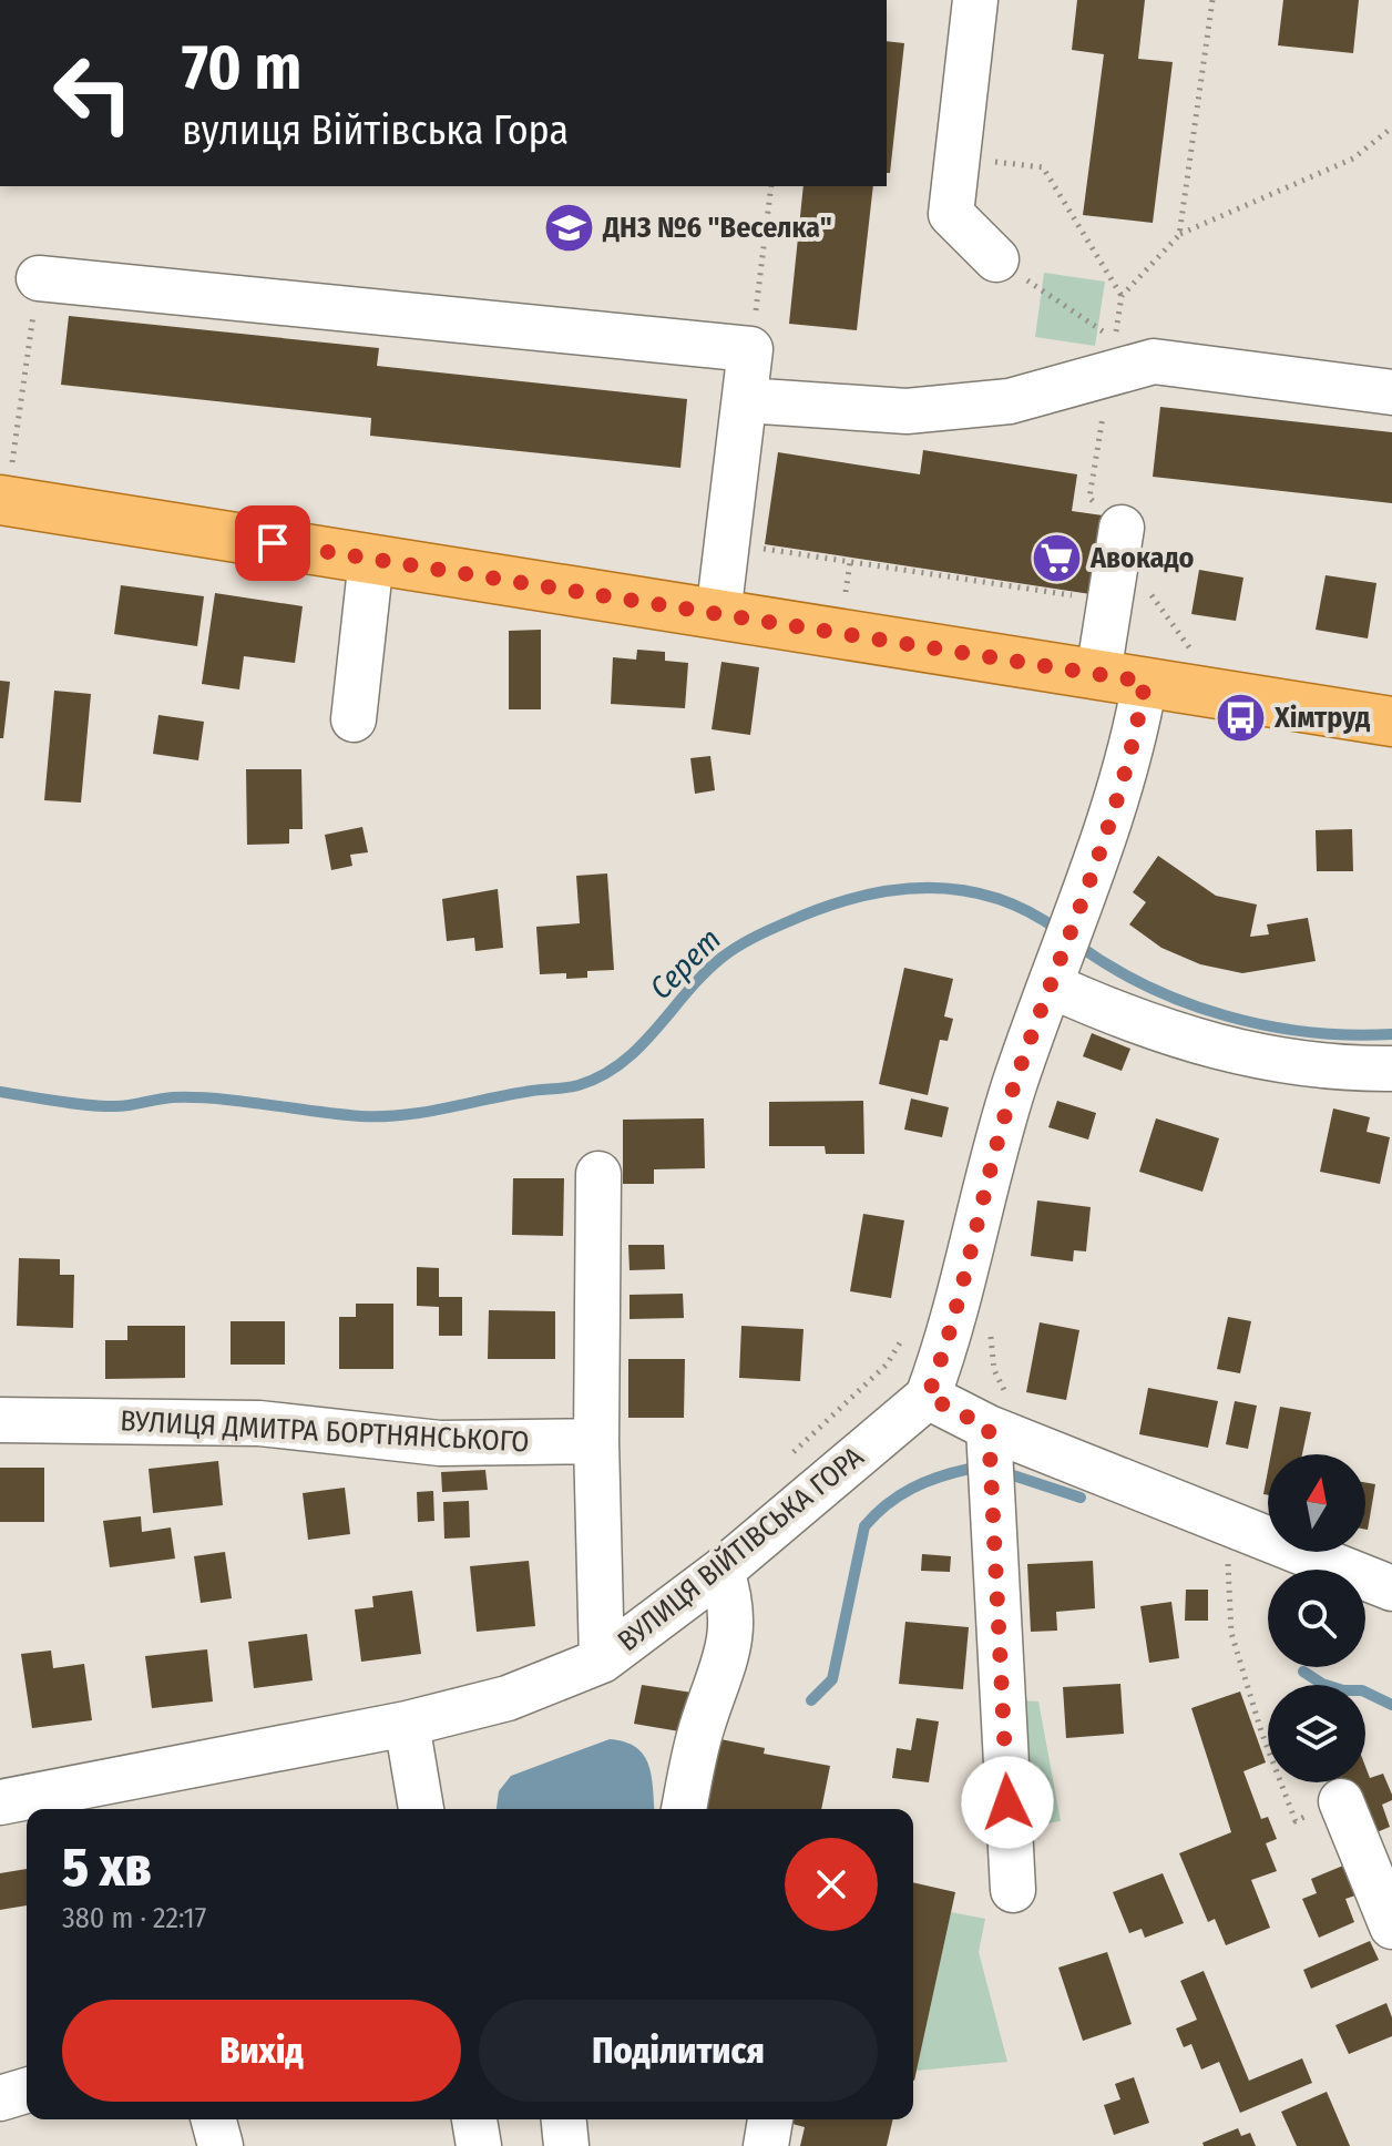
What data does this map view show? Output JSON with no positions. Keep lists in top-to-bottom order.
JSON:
{
  "streets": {
    "street": ["ВУЛИЦЯ ДМИТРА БОРТНЯНСЬКОГО", "ВУЛИЦЯ ВІЙТІВСЬКА ГОРА"]
  },
  "water": ["Серет"],
  "places": {
    "school or university": ["ДНЗ №6 \"Веселка\""],
    "supermarket": ["Авокадо"],
    "bus stop": ["Хімтруд"]
  },
  "north": "top",
  "page": {
    "turn": ["70 m", "вулиця Війтівська Гора"],
    "heading": ["5 хв", "380 m · 22:17"],
    "buttons": ["Вихід", "Поділитися"]
  }
}
